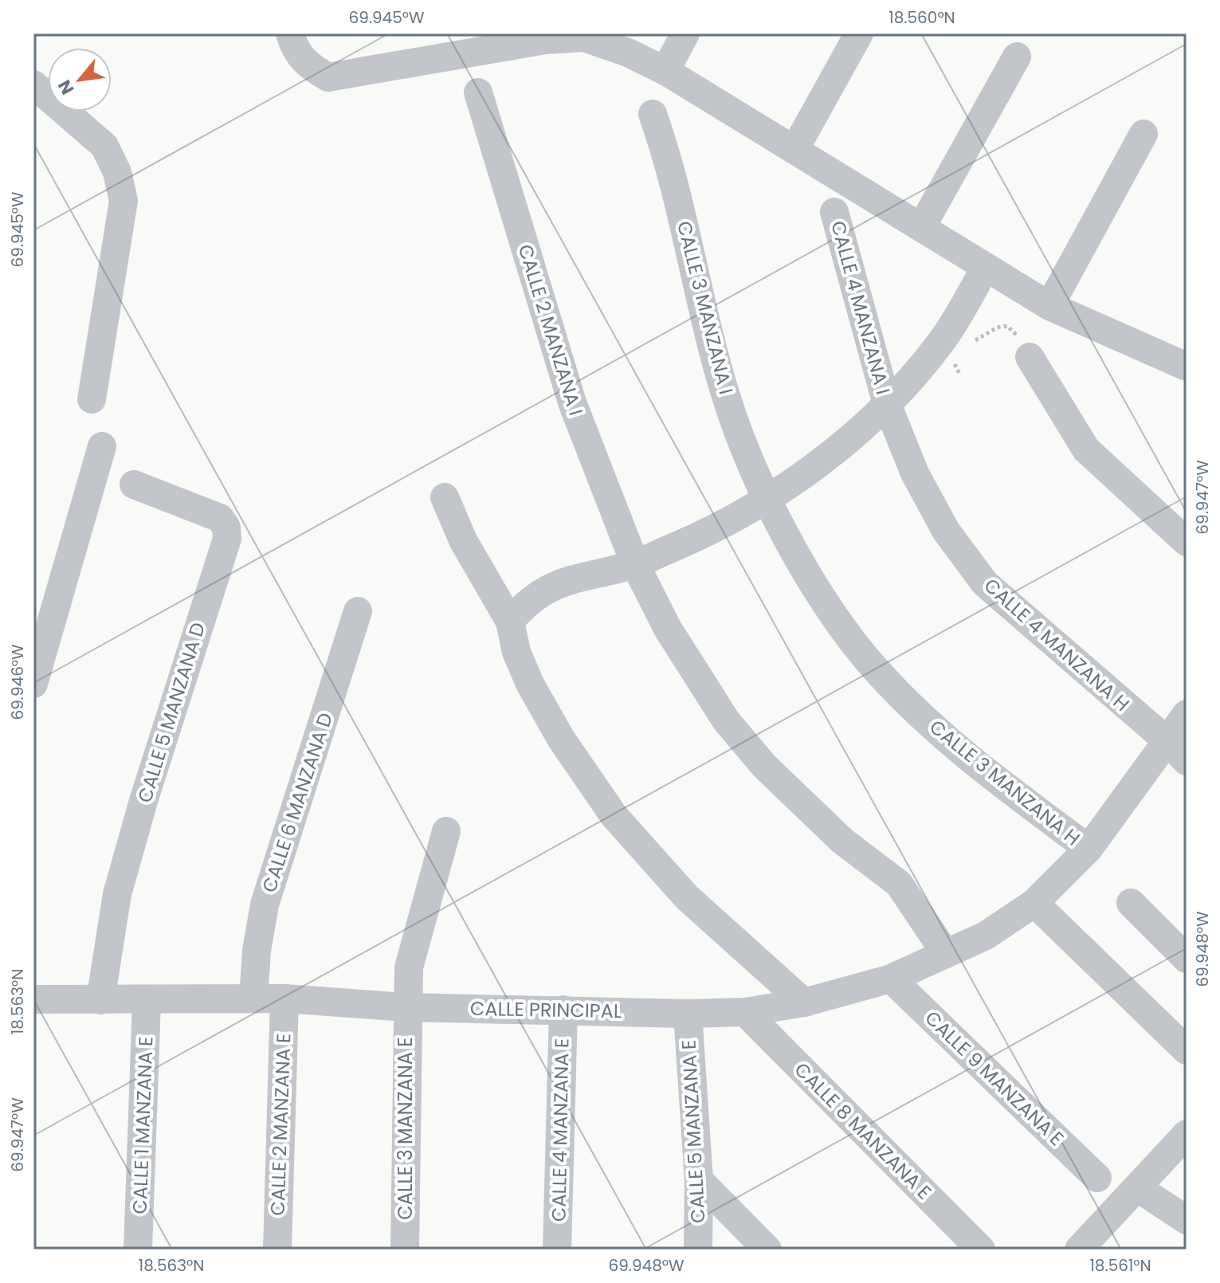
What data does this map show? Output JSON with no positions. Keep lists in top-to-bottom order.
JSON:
{
  "streets": {
    "street": [
      "CALLE 3 MANZANA I",
      "CALLE 4 MANZANA I",
      "CALLE 2 MANZANA I",
      "CALLE 4 MANZANA H",
      "CALLE 5 MANZANA D",
      "CALLE 3 MANZANA H",
      "CALLE 6 MANZANA D",
      "CALLE PRINCIPAL",
      "CALLE 9 MANZANA E",
      "CALLE 2 MANZANA E",
      "CALLE 1 MANZANA E",
      "CALLE 3 MANZANA E",
      "CALLE 4 MANZANA E",
      "CALLE 8 MANZANA E",
      "CALLE 5 MANZANA E"
    ]
  },
  "crossings": [
    ["CALLE 3 MANZANA I", "CALLE 3 MANZANA H"],
    ["CALLE 4 MANZANA I", "CALLE 4 MANZANA H"],
    ["CALLE 2 MANZANA I", "CALLE PRINCIPAL"],
    ["CALLE 4 MANZANA H", "CALLE PRINCIPAL"],
    ["CALLE 5 MANZANA D", "CALLE PRINCIPAL"],
    ["CALLE 3 MANZANA H", "CALLE PRINCIPAL"],
    ["CALLE 6 MANZANA D", "CALLE PRINCIPAL"],
    ["CALLE PRINCIPAL", "CALLE 9 MANZANA E"],
    ["CALLE PRINCIPAL", "CALLE 2 MANZANA E"],
    ["CALLE PRINCIPAL", "CALLE 1 MANZANA E"],
    ["CALLE PRINCIPAL", "CALLE 3 MANZANA E"],
    ["CALLE PRINCIPAL", "CALLE 4 MANZANA E"],
    ["CALLE PRINCIPAL", "CALLE 8 MANZANA E"],
    ["CALLE PRINCIPAL", "CALLE 5 MANZANA E"]
  ],
  "north": "bottom left",
  "coordinates": [
    "69.945°W",
    "18.560°N",
    "69.947°W",
    "69.946°W",
    "69.948°W",
    "18.563°N",
    "18.561°N"
  ]
}
